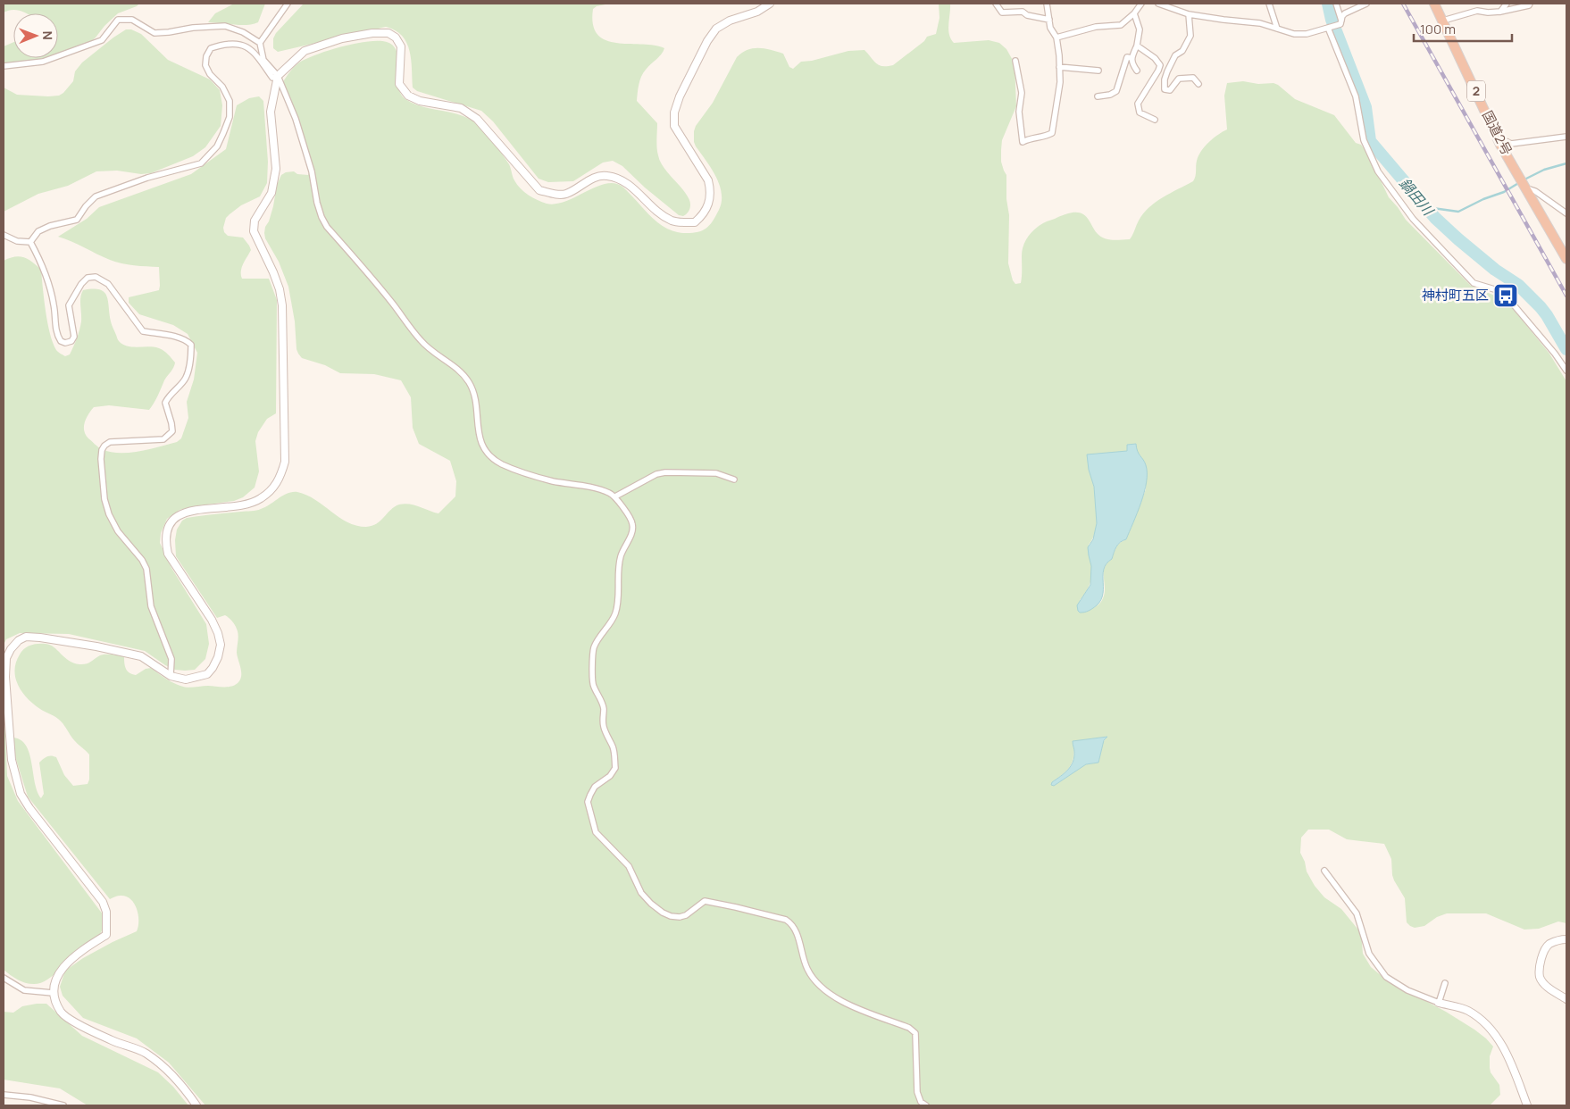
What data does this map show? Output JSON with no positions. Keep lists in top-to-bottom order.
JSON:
{
  "streets": {
    "highway": ["2", "国道2号"]
  },
  "water": ["鍋田川"],
  "places": {
    "bus stop": ["神村町五区"]
  },
  "scale_bar": "100 m",
  "north": "right"
}
